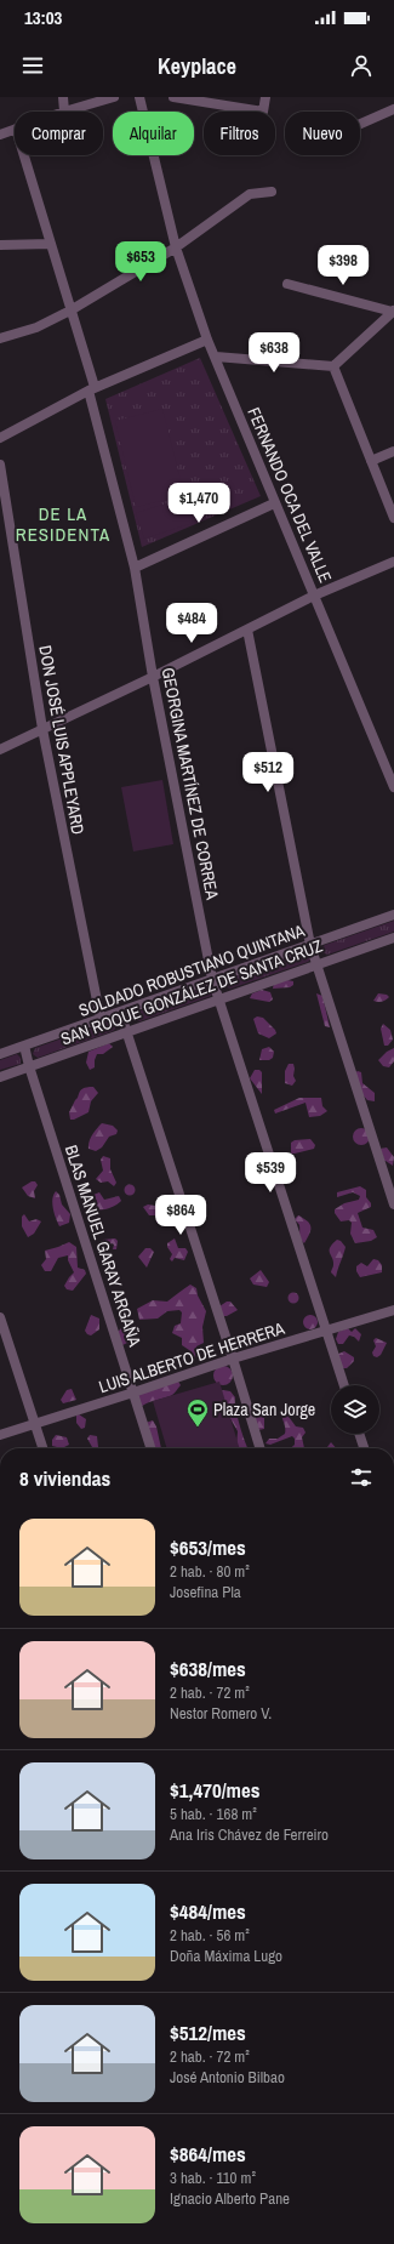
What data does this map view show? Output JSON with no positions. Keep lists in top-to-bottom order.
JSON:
{
  "streets": {
    "street": [
      "FERNANDO OCA DEL VALLE",
      "DON JOSÉ LUIS APPLEYARD",
      "GEORGINA MARTÍNEZ DE CORREA",
      "SOLDADO ROBUSTIANO QUINTANA",
      "SAN ROQUE GONZÁLEZ DE SANTA CRUZ",
      "BLAS MANUEL GARAY ARGAÑA",
      "LUIS ALBERTO DE HERRERA"
    ]
  },
  "crossings": [
    ["DON JOSÉ LUIS APPLEYARD", "SOLDADO ROBUSTIANO QUINTANA"],
    ["GEORGINA MARTÍNEZ DE CORREA", "SOLDADO ROBUSTIANO QUINTANA"],
    ["GEORGINA MARTÍNEZ DE CORREA", "SAN ROQUE GONZÁLEZ DE SANTA CRUZ"],
    ["GEORGINA MARTÍNEZ DE CORREA", "LUIS ALBERTO DE HERRERA"],
    ["SOLDADO ROBUSTIANO QUINTANA", "BLAS MANUEL GARAY ARGAÑA"],
    ["SAN ROQUE GONZÁLEZ DE SANTA CRUZ", "BLAS MANUEL GARAY ARGAÑA"],
    ["BLAS MANUEL GARAY ARGAÑA", "LUIS ALBERTO DE HERRERA"]
  ],
  "districts": ["DE LA RESIDENTA"],
  "places": {
    "sports": ["Plaza San Jorge"]
  },
  "page": {
    "status": "13:03",
    "header": "Keyplace",
    "chip": [
      "Comprar",
      "Alquilar",
      "Filtros",
      "Nuevo"
    ],
    "price": [
      "$653",
      "$398",
      "$638",
      "$1,470",
      "$484",
      "$512",
      "$539",
      "$864"
    ],
    "heading": "8 viviendas",
    "list": [
      {
        "name": "$653/mes",
        "note": "2 hab. · 80 m² · Josefina Pla"
      },
      {
        "name": "$638/mes",
        "note": "2 hab. · 72 m² · Nestor Romero V."
      },
      {
        "name": "$1,470/mes",
        "note": "5 hab. · 168 m² · Ana Iris Chávez de Ferreiro"
      },
      {
        "name": "$484/mes",
        "note": "2 hab. · 56 m² · Doña Máxima Lugo"
      },
      {
        "name": "$512/mes",
        "note": "2 hab. · 72 m² · José Antonio Bilbao"
      },
      {
        "name": "$864/mes",
        "note": "3 hab. · 110 m² · Ignacio Alberto Pane"
      }
    ]
  }
}
